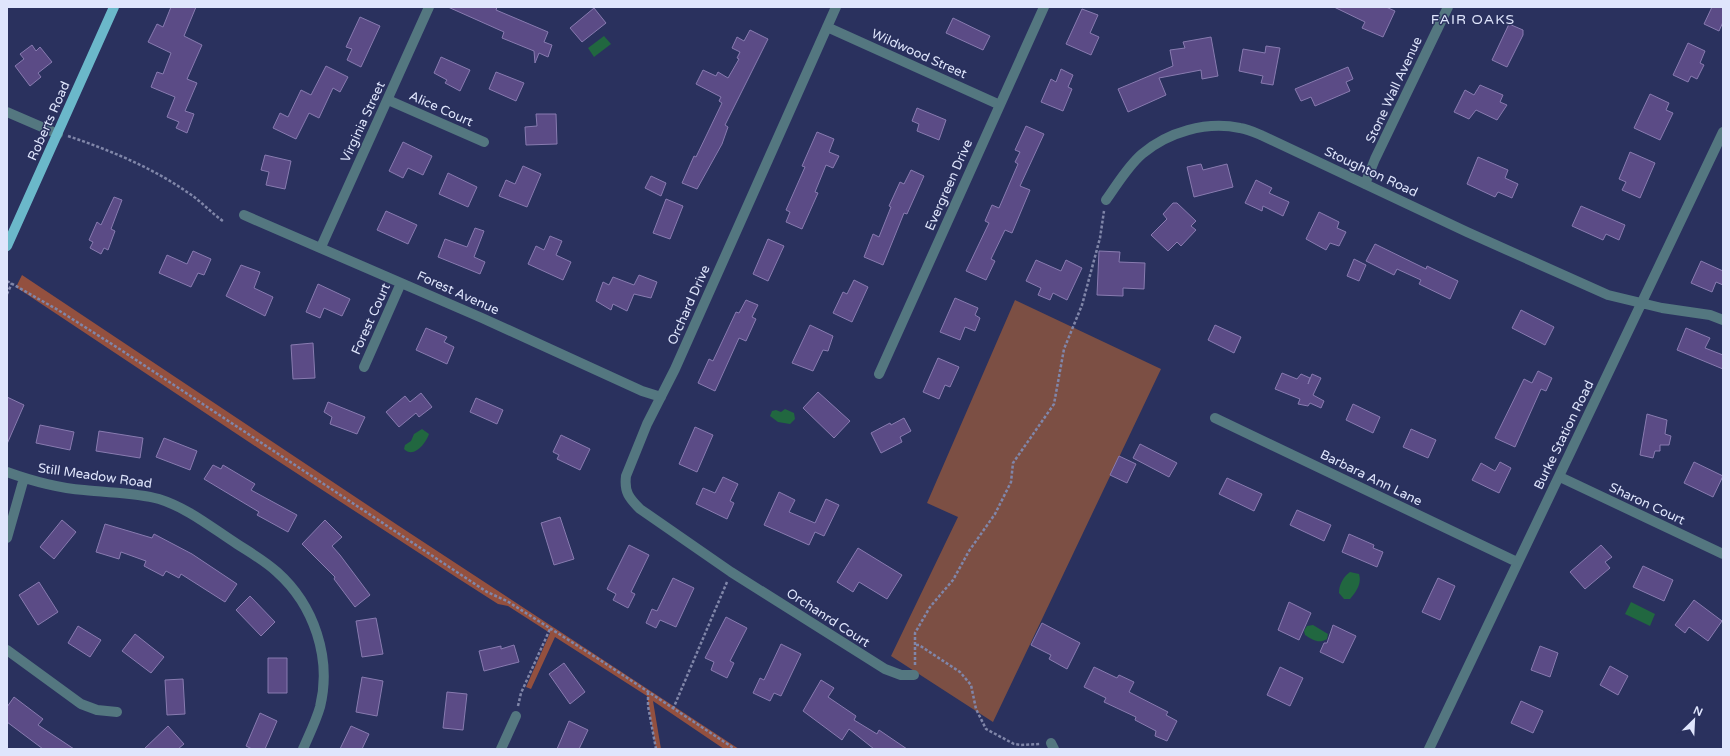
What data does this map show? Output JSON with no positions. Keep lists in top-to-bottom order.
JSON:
{
  "streets": {
    "main road": ["Roberts Road"],
    "street": [
      "Wildwood Street",
      "Stone Wall Avenue",
      "Alice Court",
      "Virginia Street",
      "Stoughton Road",
      "Evergreen Drive",
      "Forest Avenue",
      "Orchard Drive",
      "Forest Court",
      "Burke Station Road",
      "Still Meadow Road",
      "Barbara Ann Lane",
      "Sharon Court",
      "Orchanrd Court"
    ]
  },
  "crossings": [
    ["Wildwood Street", "Evergreen Drive"],
    ["Wildwood Street", "Orchard Drive"],
    ["Stone Wall Avenue", "Stoughton Road"],
    ["Alice Court", "Virginia Street"],
    ["Virginia Street", "Forest Avenue"],
    ["Stoughton Road", "Burke Station Road"],
    ["Forest Avenue", "Orchard Drive"],
    ["Forest Avenue", "Forest Court"],
    ["Orchard Drive", "Orchanrd Court"],
    ["Burke Station Road", "Barbara Ann Lane"],
    ["Burke Station Road", "Sharon Court"]
  ],
  "districts": ["FAIR OAKS"],
  "north": "top right"
}
